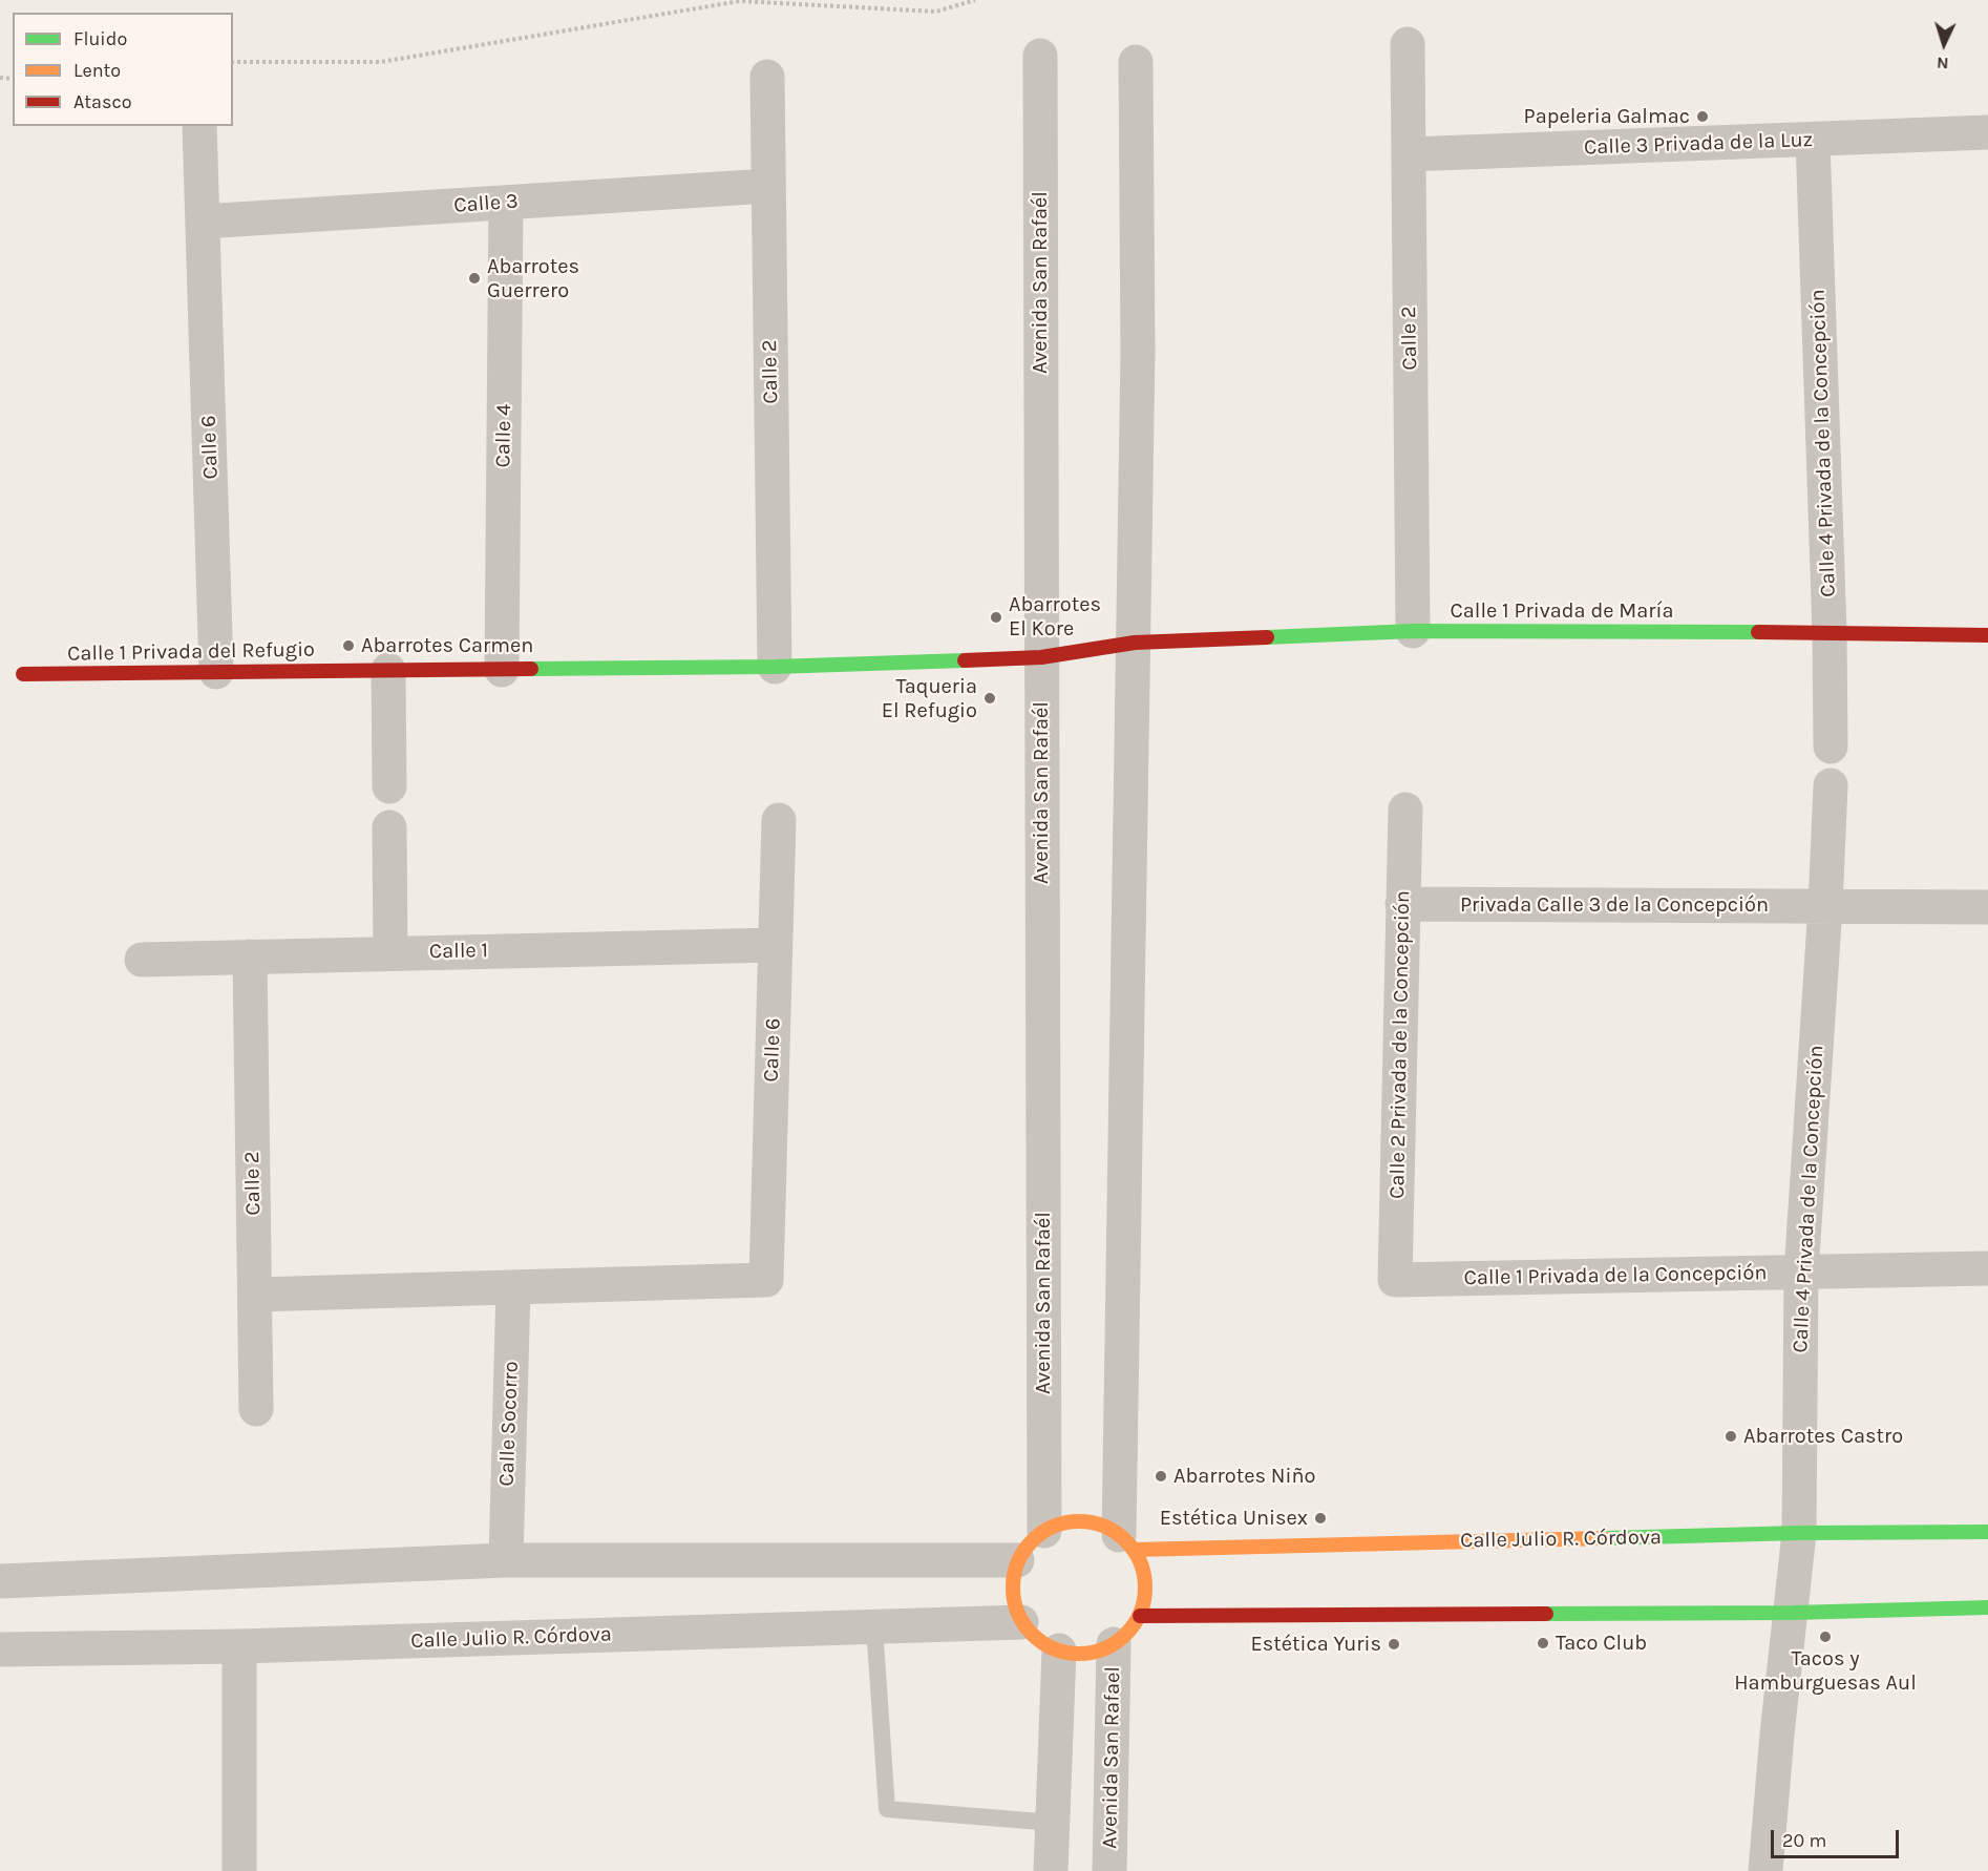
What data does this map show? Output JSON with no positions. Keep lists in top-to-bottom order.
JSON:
{
  "streets": {
    "street": [
      "Calle 3 Privada de la Luz",
      "Calle 3",
      "Avenida San Rafaél",
      "Calle 2",
      "Calle 4",
      "Calle 4 Privada de la Concepción",
      "Calle 6",
      "Calle 1 Privada de María",
      "Calle 1 Privada del Refugio",
      "Privada Calle 3 de la Concepción",
      "Calle 1",
      "Calle 2 Privada de la Concepción",
      "Calle 1 Privada de la Concepción",
      "Calle Socorro",
      "Calle Julio R. Córdova",
      "Avenida San Rafael"
    ]
  },
  "crossings": [
    ["Calle 3 Privada de la Luz", "Calle 2"],
    ["Calle 3 Privada de la Luz", "Calle 4 Privada de la Concepción"],
    ["Calle 3", "Calle 2"],
    ["Calle 3", "Calle 4"],
    ["Calle 3", "Calle 6"],
    ["Avenida San Rafaél", "Calle 1 Privada de María"],
    ["Avenida San Rafaél", "Calle 1 Privada del Refugio"],
    ["Avenida San Rafaél", "Calle Julio R. Córdova"],
    ["Avenida San Rafaél", "Avenida San Rafael"],
    ["Calle 2", "Calle 1 Privada de María"],
    ["Calle 2", "Calle 1 Privada del Refugio"],
    ["Calle 2", "Calle 1"],
    ["Calle 4", "Calle 1 Privada del Refugio"],
    ["Calle 4 Privada de la Concepción", "Calle 1 Privada de María"],
    ["Calle 4 Privada de la Concepción", "Privada Calle 3 de la Concepción"],
    ["Calle 4 Privada de la Concepción", "Calle 1 Privada de la Concepción"],
    ["Calle 4 Privada de la Concepción", "Calle Julio R. Córdova"],
    ["Calle 6", "Calle 1 Privada del Refugio"],
    ["Calle 6", "Calle 1"],
    ["Calle 6", "Calle Socorro"],
    ["Calle 1 Privada de María", "Calle 1 Privada del Refugio"],
    ["Privada Calle 3 de la Concepción", "Calle 2 Privada de la Concepción"],
    ["Calle 2 Privada de la Concepción", "Calle 1 Privada de la Concepción"],
    ["Calle Julio R. Córdova", "Avenida San Rafael"]
  ],
  "places": [
    "Papeleria Galmac",
    "Abarrotes Guerrero",
    "Abarrotes El Kore",
    "Abarrotes Carmen",
    "Taqueria El Refugio",
    "Abarrotes Castro",
    "Abarrotes Niño",
    "Estética Unisex",
    "Tacos y Hamburguesas Aul",
    "Taco Club",
    "Estética Yuris"
  ],
  "legend": ["Fluido", "Lento", "Atasco"],
  "scale_bar": "20 m",
  "north": "bottom"
}
